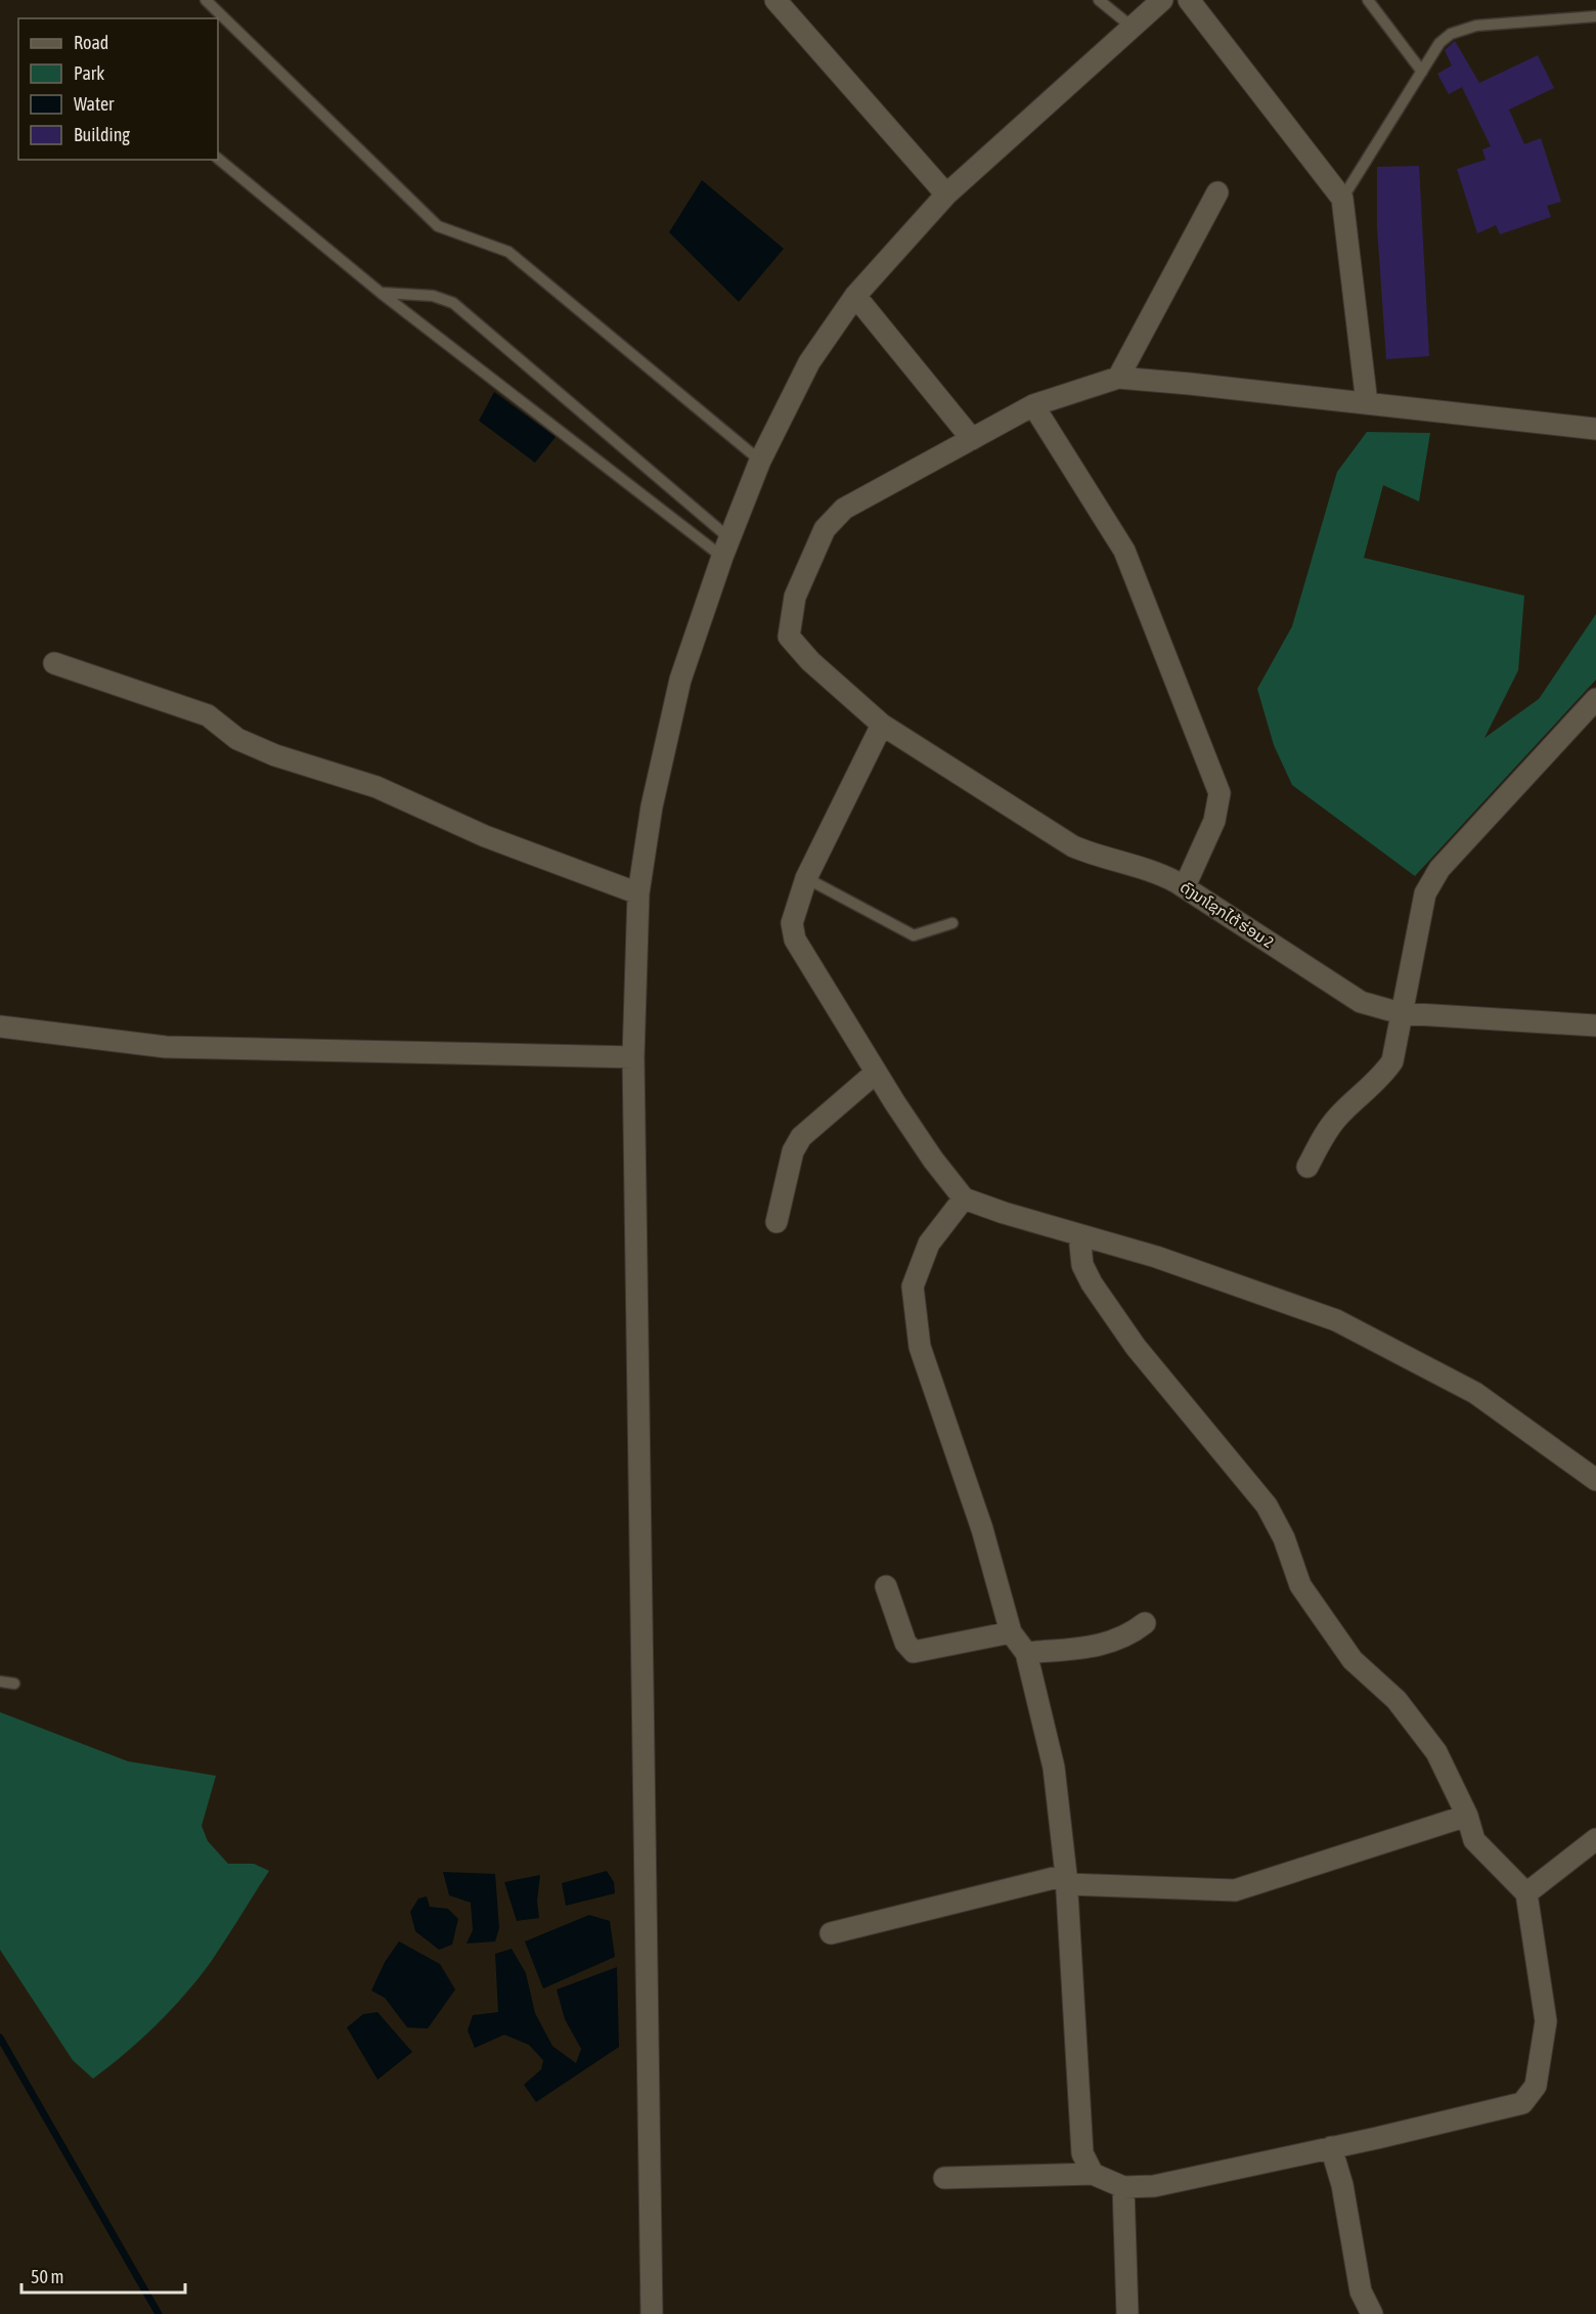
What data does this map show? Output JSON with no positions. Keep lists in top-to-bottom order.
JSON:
{
  "streets": {
    "street": ["ດົງນາໂຊກໄຕ້ ຮ່ອມ 2"]
  },
  "legend": [
    "Road",
    "Park",
    "Water",
    "Building"
  ],
  "scale_bar": "50 m"
}
